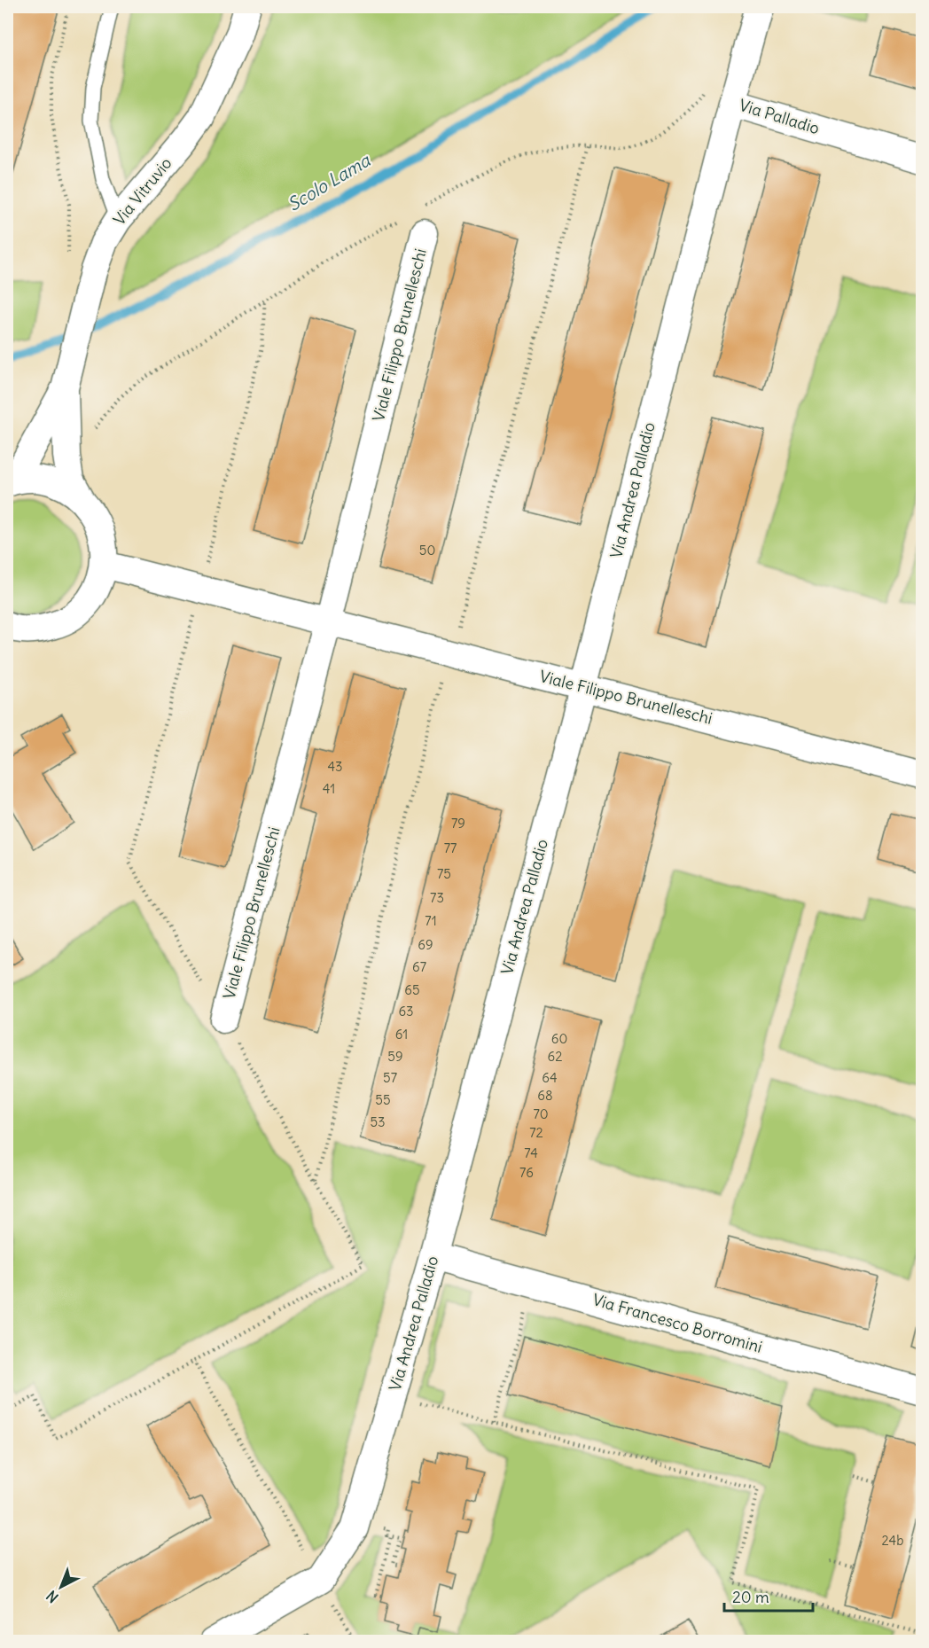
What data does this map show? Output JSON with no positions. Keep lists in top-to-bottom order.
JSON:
{
  "streets": {
    "street": [
      "Via Palladio",
      "Via Vitruvio",
      "Viale Filippo Brunelleschi",
      "Via Andrea Palladio",
      "Via Francesco Borromini"
    ]
  },
  "crossings": [
    ["Via Palladio", "Via Andrea Palladio"],
    ["Via Vitruvio", "Viale Filippo Brunelleschi"],
    ["Viale Filippo Brunelleschi", "Via Andrea Palladio"],
    ["Via Andrea Palladio", "Via Francesco Borromini"]
  ],
  "water": ["Scolo Lama"],
  "house_numbers": [
    "50",
    "43",
    "41",
    "79",
    "77",
    "75",
    "73",
    "71",
    "69",
    "67",
    "65",
    "63",
    "61",
    "60",
    "59",
    "62",
    "57",
    "64",
    "68",
    "55",
    "70",
    "53",
    "72",
    "74",
    "76",
    "24b"
  ],
  "scale_bar": "20 m",
  "north": "bottom left"
}
